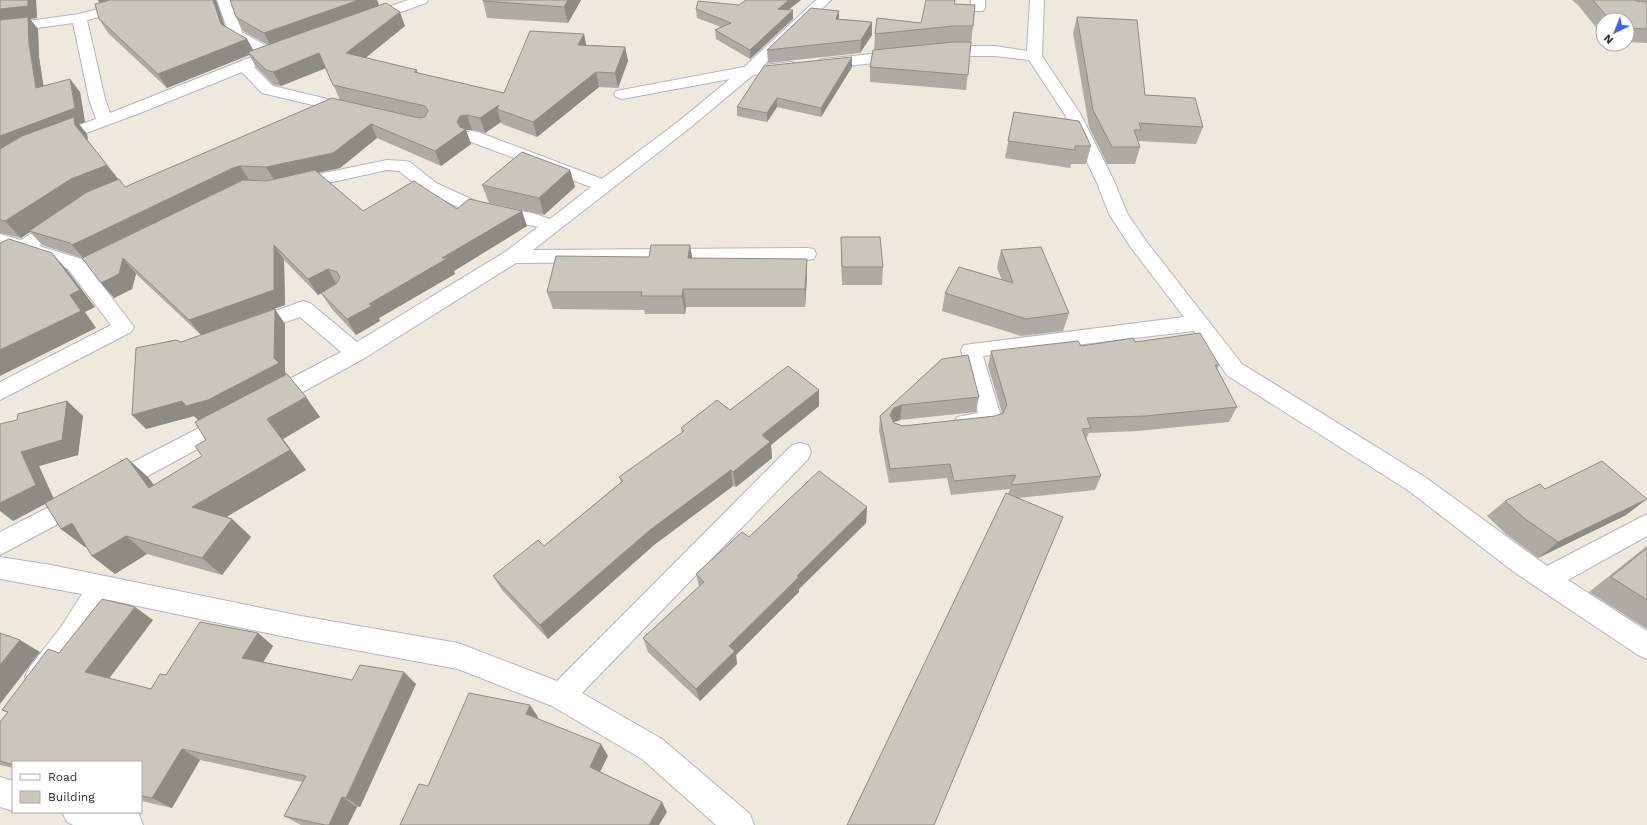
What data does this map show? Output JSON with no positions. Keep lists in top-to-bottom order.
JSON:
{
  "legend": ["Road", "Building"],
  "north": "bottom left"
}
